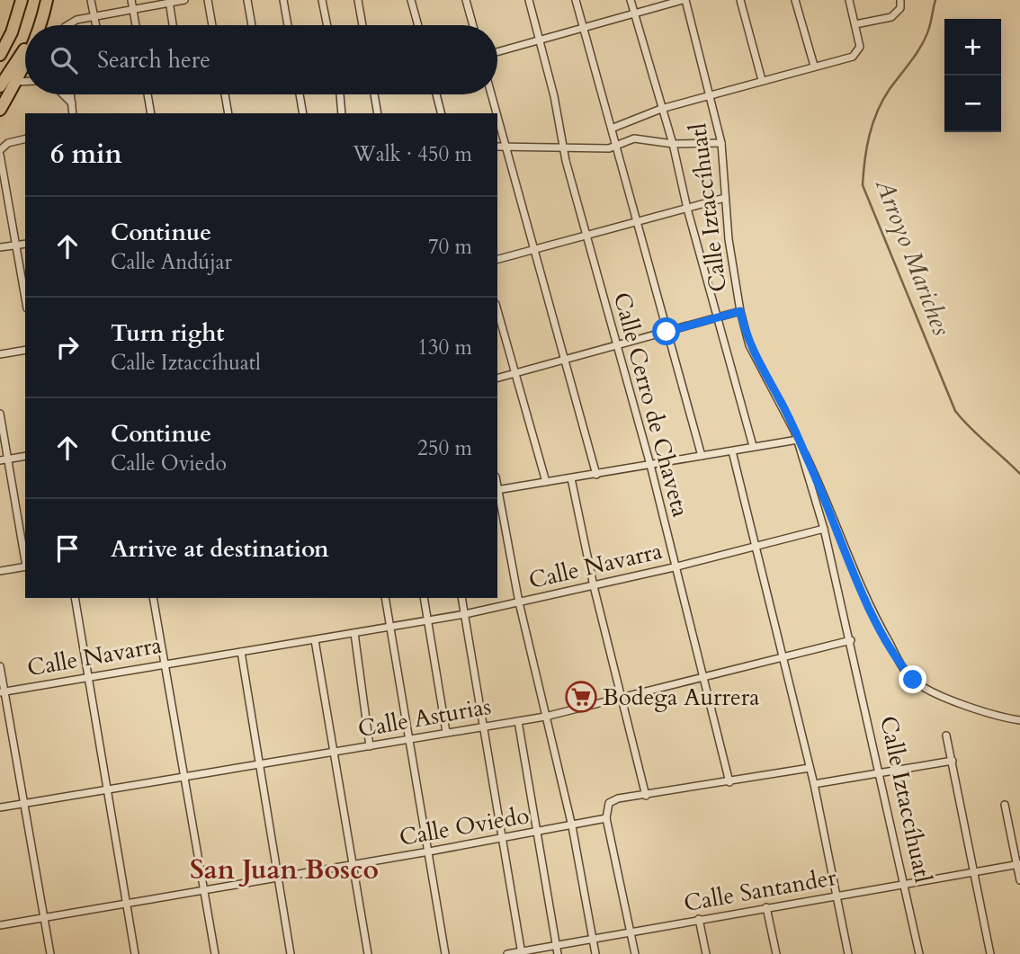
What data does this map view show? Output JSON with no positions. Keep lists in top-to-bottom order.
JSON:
{
  "streets": {
    "street": [
      "Calle Iztaccíhuatl",
      "Calle Cerro de Chaveta",
      "Calle Navarra",
      "Calle Asturias",
      "Calle Oviedo",
      "Calle Santander"
    ]
  },
  "crossings": [
    ["Calle Iztaccíhuatl", "Calle Navarra"],
    ["Calle Iztaccíhuatl", "Calle Asturias"],
    ["Calle Iztaccíhuatl", "Calle Santander"],
    ["Calle Cerro de Chaveta", "Calle Navarra"],
    ["Calle Cerro de Chaveta", "Calle Asturias"]
  ],
  "districts": ["San Juan Bosco"],
  "water": ["Arroyo Mariches"],
  "places": {
    "supermarket": ["Bodega Aurrera"]
  },
  "page": {
    "map_buttons": ["+", "−"],
    "search": "Search here",
    "heading": ["6 min", "Walk · 450 m"],
    "list": [
      ["Continue", "Calle Andújar", "70 m"],
      ["Turn right", "Calle Iztaccíhuatl", "130 m"],
      ["Continue", "Calle Oviedo", "250 m"],
      "Arrive at destination"
    ]
  }
}
